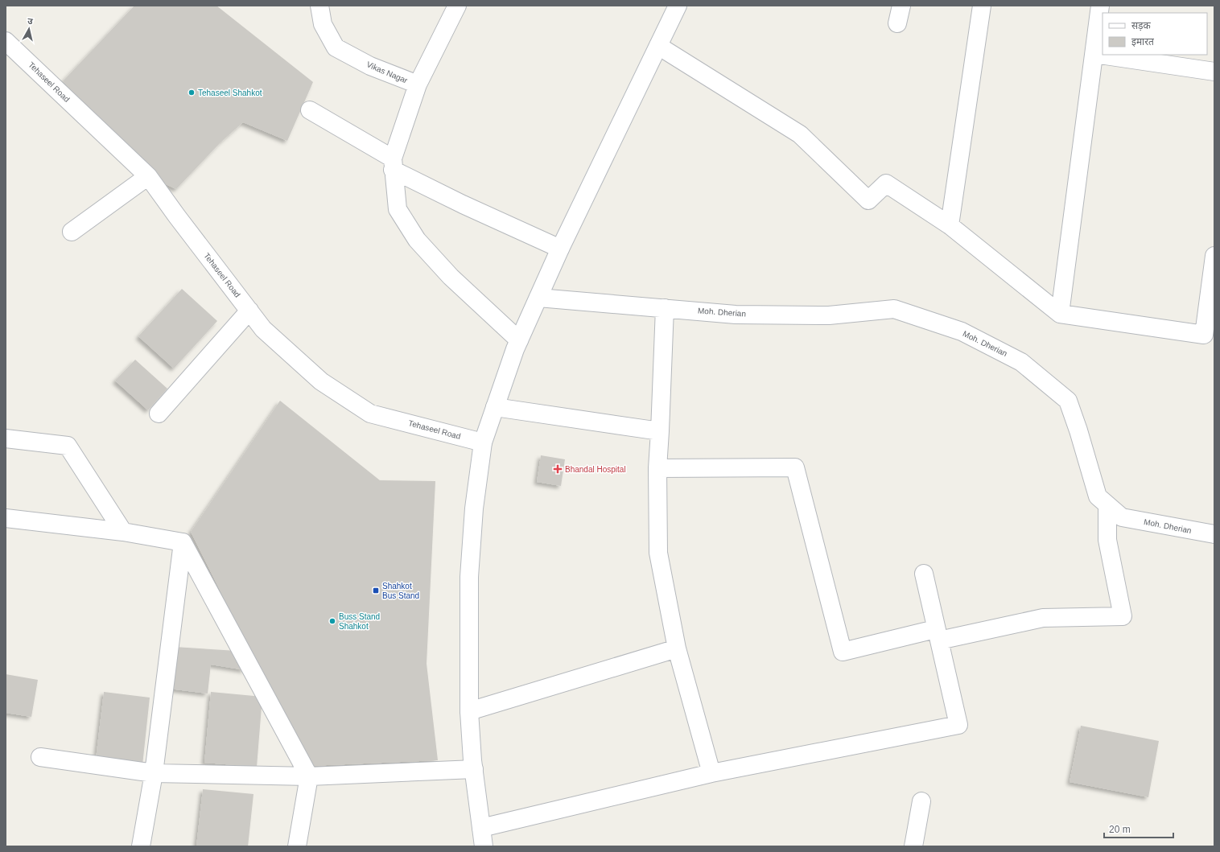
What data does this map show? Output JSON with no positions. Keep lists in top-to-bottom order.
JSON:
{
  "streets": {
    "street": ["Vikas Nagar", "Tehaseel Road", "Moh. Dherian"]
  },
  "places": {
    "other": ["Tehaseel Shahkot", "Buss Stand Shahkot"],
    "health": ["Bhandal Hospital"],
    "transit": ["Shahkot Bus Stand"]
  },
  "legend": ["सड़क", "इमारत"],
  "scale_bar": "20 m",
  "north": "top"
}
